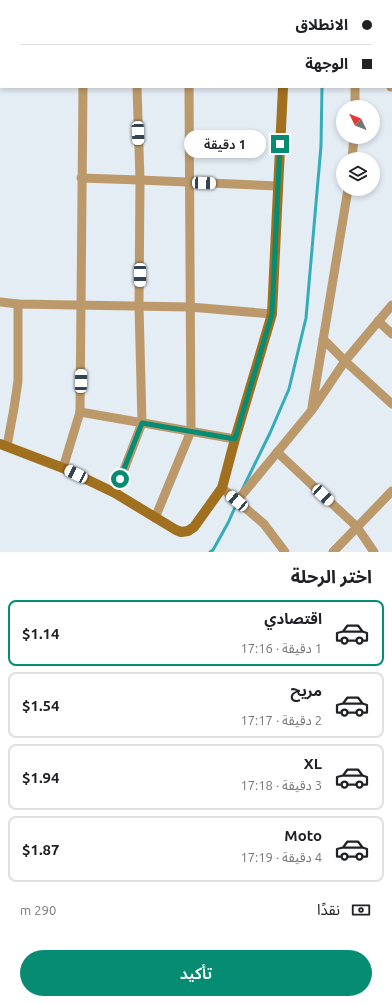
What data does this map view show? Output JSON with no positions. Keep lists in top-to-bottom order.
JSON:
{
  "north": "top left",
  "page": {
    "banner": ["الانطلاق", "الوجهة"],
    "bubble": "1 دقيقة",
    "heading": "اختر الرحلة",
    "list": [
      {
        "name": "اقتصادي",
        "note": "1 دقيقة · 17:16",
        "value": "$1.14"
      },
      {
        "name": "مريح",
        "note": "2 دقيقة · 17:17",
        "value": "$1.54"
      },
      {
        "name": "XL",
        "note": "3 دقيقة · 17:18",
        "value": "$1.94"
      },
      {
        "name": "Moto",
        "note": "4 دقيقة · 17:19",
        "value": "$1.87"
      }
    ],
    "pay": ["نقدًا", "290 m"],
    "buttons": "تأكيد"
  }
}
